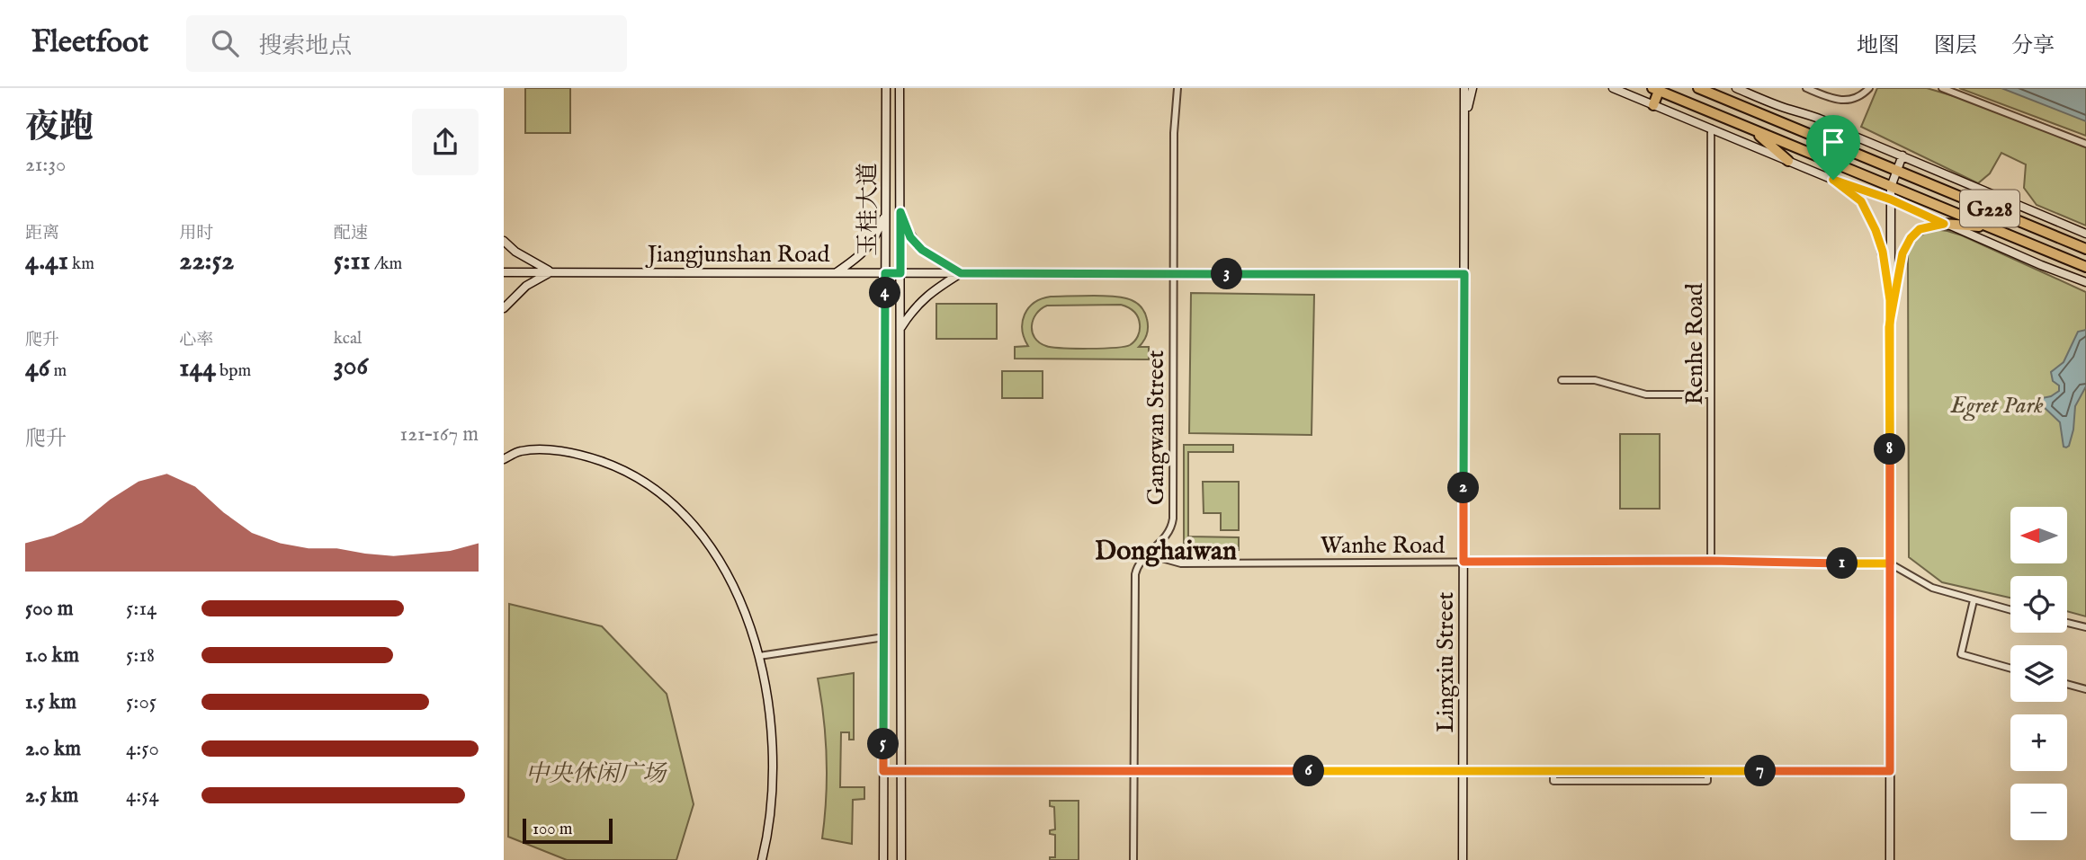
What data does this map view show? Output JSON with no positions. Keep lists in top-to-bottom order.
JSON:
{
  "streets": {
    "highway": ["G228"],
    "main road": ["玉桂大道", "Jiangjunshan Road", "Lingxiu Street"],
    "street": ["Renhe Road", "Gangwan Street", "Wanhe Road"]
  },
  "crossings": [
    ["玉桂大道", "Jiangjunshan Road"],
    ["Jiangjunshan Road", "Gangwan Street"],
    ["Jiangjunshan Road", "Lingxiu Street"],
    ["Renhe Road", "Wanhe Road"],
    ["Gangwan Street", "Wanhe Road"],
    ["Wanhe Road", "Lingxiu Street"]
  ],
  "districts": ["Donghaiwan"],
  "parks": ["Egret Park", "中央休闲广场"],
  "scale_bar": "100 m",
  "north": "left",
  "page": {
    "header": "Fleetfoot",
    "search": "搜索地点",
    "nav": ["地图", "图层", "分享"],
    "heading": ["夜跑", "21:30"],
    "stats": [
      ["距离", "4.41 km"],
      ["用时", "22:52"],
      ["配速", "5:11 /km"],
      ["爬升", "46 m"],
      ["心率", "144 bpm"],
      ["kcal", "306"]
    ],
    "pins": [
      "3",
      "4",
      "8",
      "2",
      "1",
      "5",
      "6",
      "7"
    ],
    "chart": ["爬升", "121–167 m"],
    "map_buttons": ["+", "−"],
    "list": [
      {
        "name": "500 m",
        "note": "5:14"
      },
      {
        "name": "1.0 km",
        "note": "5:18"
      },
      {
        "name": "1.5 km",
        "note": "5:05"
      },
      {
        "name": "2.0 km",
        "note": "4:50"
      },
      {
        "name": "2.5 km",
        "note": "4:54"
      }
    ],
    "scale": "100 m"
  }
}
